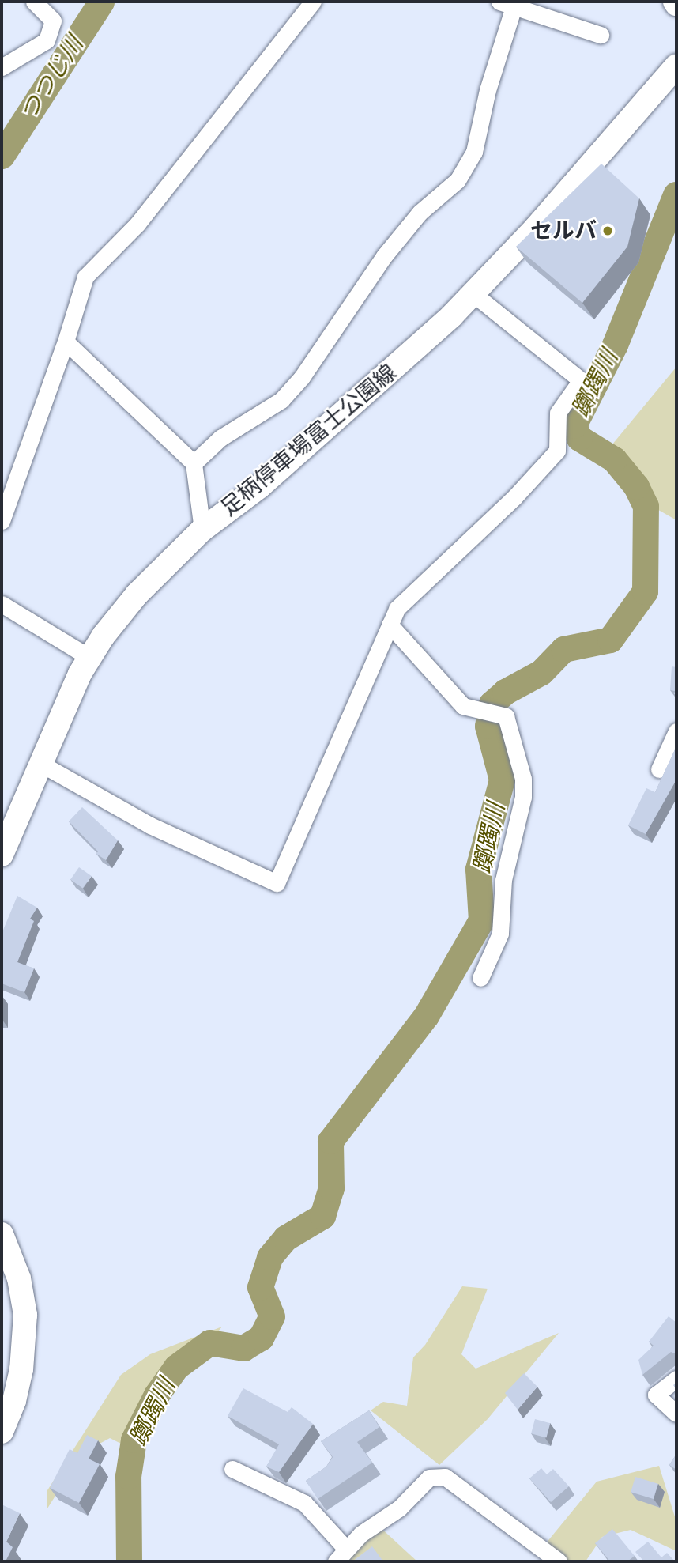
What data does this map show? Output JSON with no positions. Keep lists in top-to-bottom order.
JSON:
{
  "streets": {
    "main road": ["足柄停車場富士公園線"]
  },
  "water": ["つつじ川", "躑躅川"],
  "places": ["セルバ"]
}
